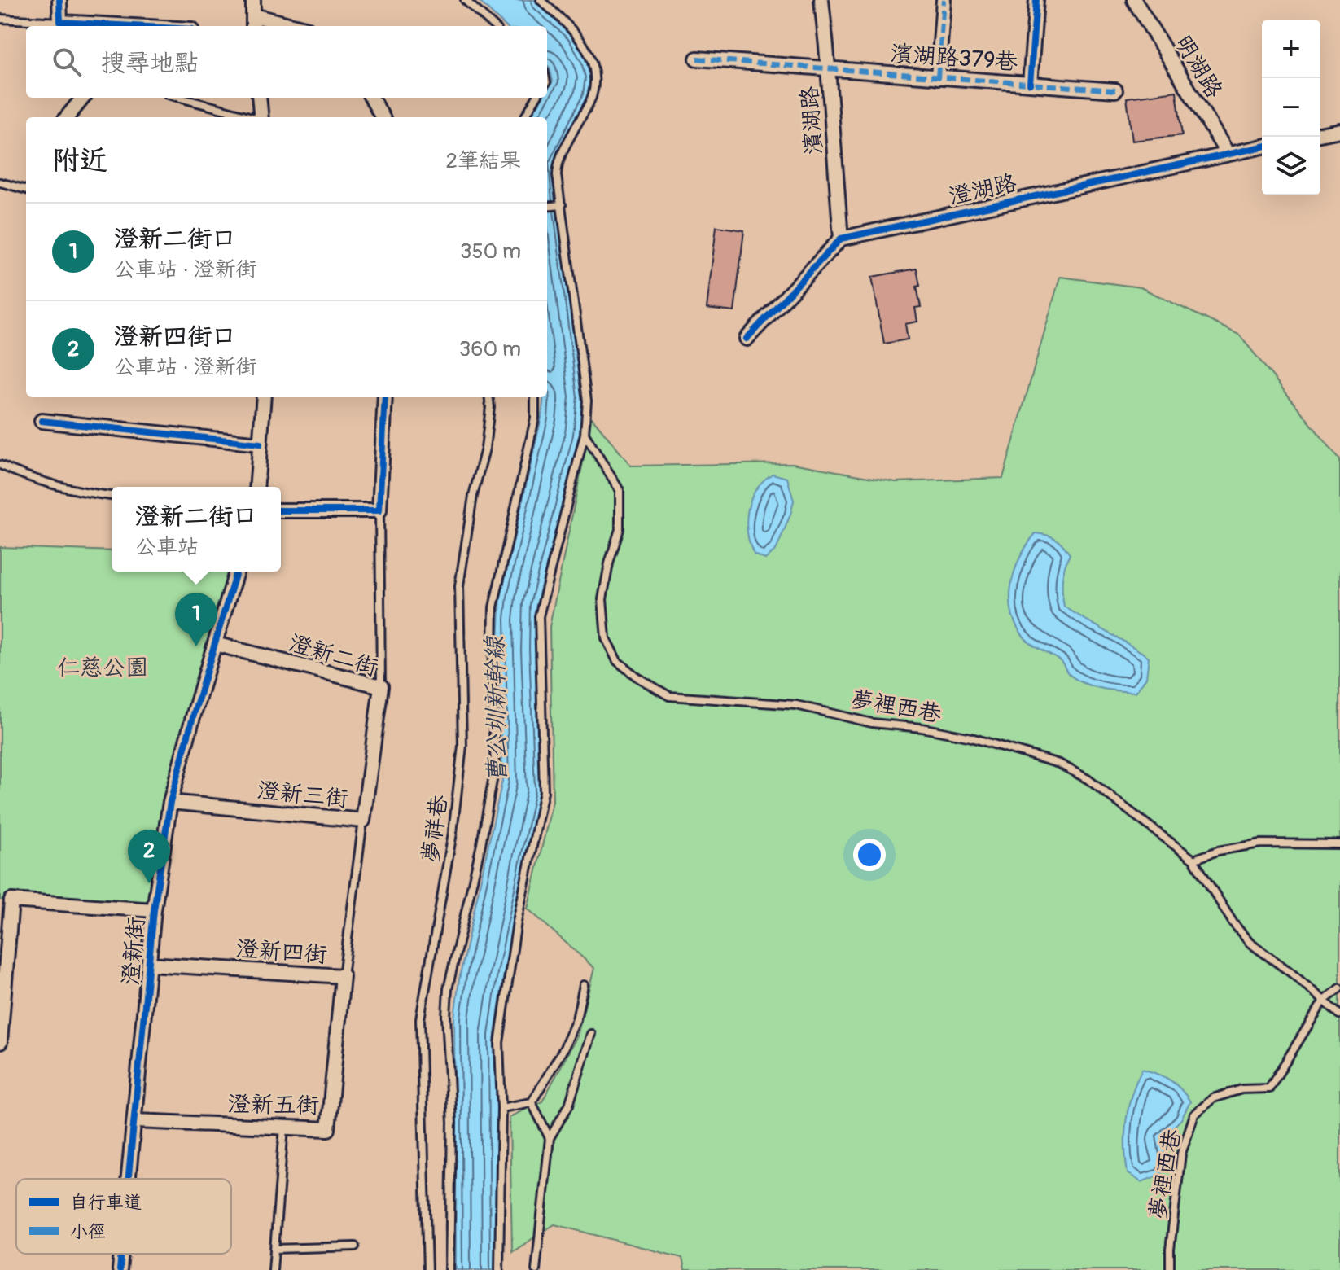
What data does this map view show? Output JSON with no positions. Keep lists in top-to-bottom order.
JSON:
{
  "streets": {
    "street": [
      "濱湖路379巷",
      "明湖路",
      "濱湖路",
      "澄湖路",
      "澄新二街",
      "澄新三街",
      "澄新街",
      "澄新四街",
      "澄新五街"
    ],
    "lane": ["夢裡西巷", "夢祥巷"]
  },
  "crossings": [
    ["濱湖路379巷", "濱湖路"],
    ["明湖路", "澄湖路"],
    ["濱湖路", "澄湖路"],
    ["澄新二街", "澄新三街"],
    ["澄新二街", "澄新街"],
    ["澄新三街", "澄新街"],
    ["澄新街", "澄新四街"],
    ["澄新街", "澄新五街"],
    ["澄新四街", "澄新五街"]
  ],
  "water": ["曹公圳新幹線"],
  "parks": ["仁慈公園"],
  "legend": ["自行車道", "小徑"],
  "page": {
    "map_buttons": ["+", "−"],
    "search": "搜尋地點",
    "heading": ["附近", "2筆結果"],
    "list": [
      {
        "mark": "1",
        "name": "澄新二街口",
        "note": "公車站 · 澄新街",
        "value": "350 m"
      },
      {
        "mark": "2",
        "name": "澄新四街口",
        "note": "公車站 · 澄新街",
        "value": "360 m"
      }
    ],
    "popup": ["澄新二街口", "公車站"],
    "pins": ["1", "2"]
  }
}
